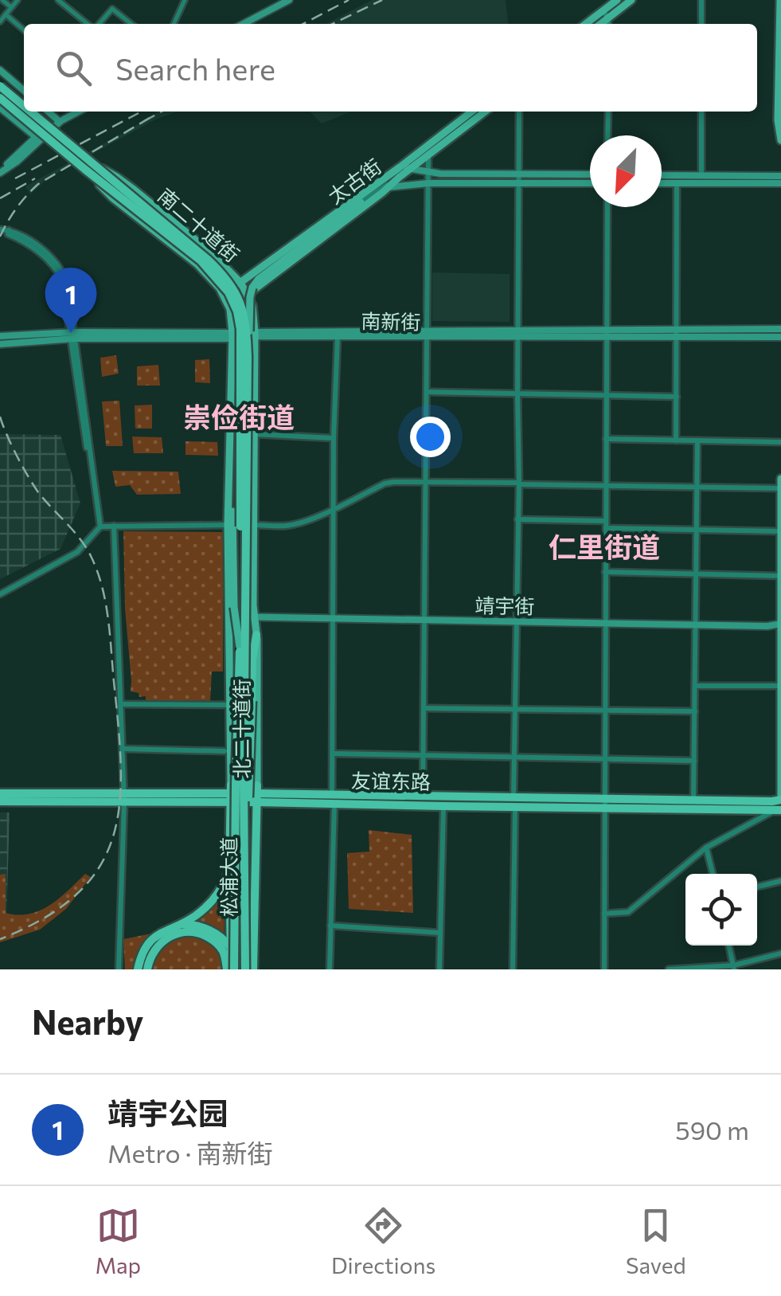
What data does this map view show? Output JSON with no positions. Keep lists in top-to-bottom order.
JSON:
{
  "streets": {
    "highway": ["北二十道街", "友谊东路", "松浦大道"],
    "main road": [
      "太古街",
      "南二十道街",
      "南新街",
      "靖宇街"
    ]
  },
  "crossings": [
    ["太古街", "南二十道街"],
    ["南二十道街", "南新街"],
    ["南二十道街", "北二十道街"],
    ["靖宇街", "北二十道街"],
    ["北二十道街", "友谊东路"],
    ["北二十道街", "松浦大道"],
    ["友谊东路", "松浦大道"]
  ],
  "districts": ["崇俭街道", "仁里街道"],
  "north": "bottom left",
  "page": {
    "search": "Search here",
    "pins": "1",
    "heading": "Nearby",
    "list": [
      {
        "mark": "1",
        "name": "靖宇公园",
        "note": "Metro · 南新街",
        "value": "590 m"
      }
    ],
    "nav": ["Map", "Directions", "Saved"]
  }
}
